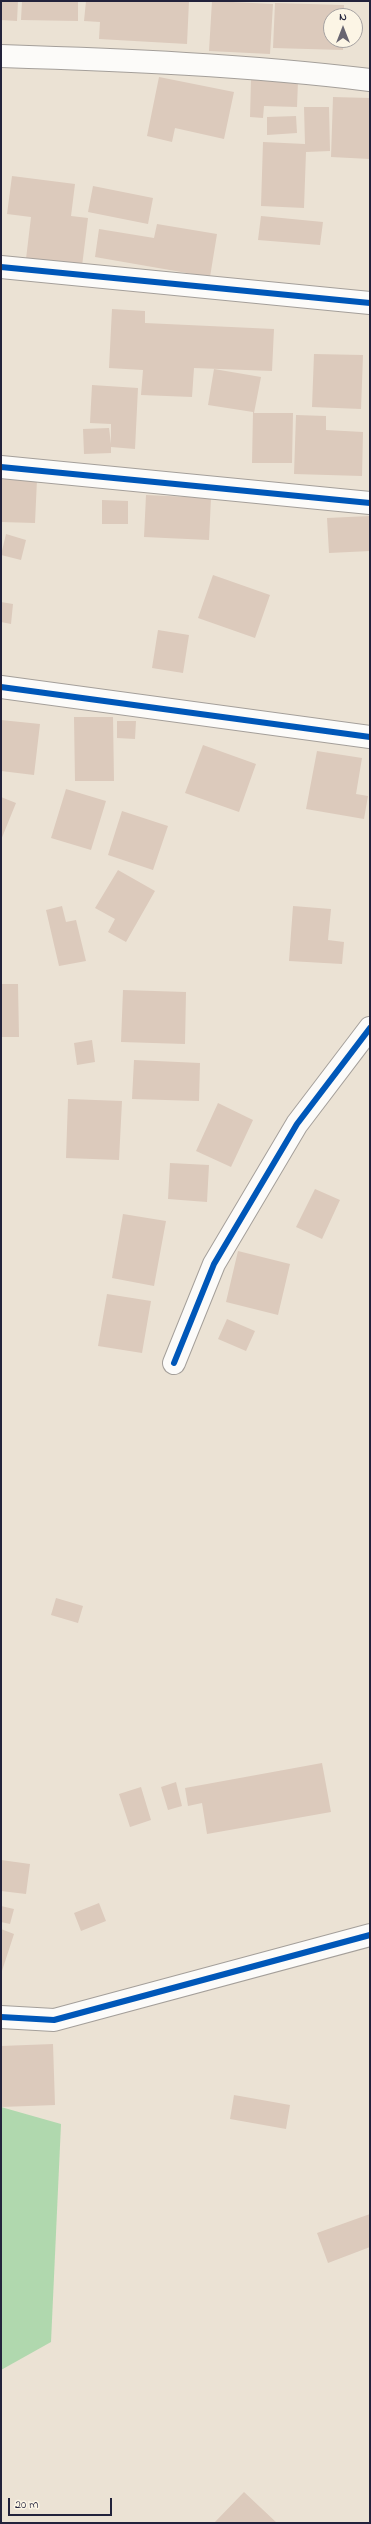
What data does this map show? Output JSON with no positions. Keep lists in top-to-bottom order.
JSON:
{
  "scale_bar": "20 m",
  "north": "top"
}
